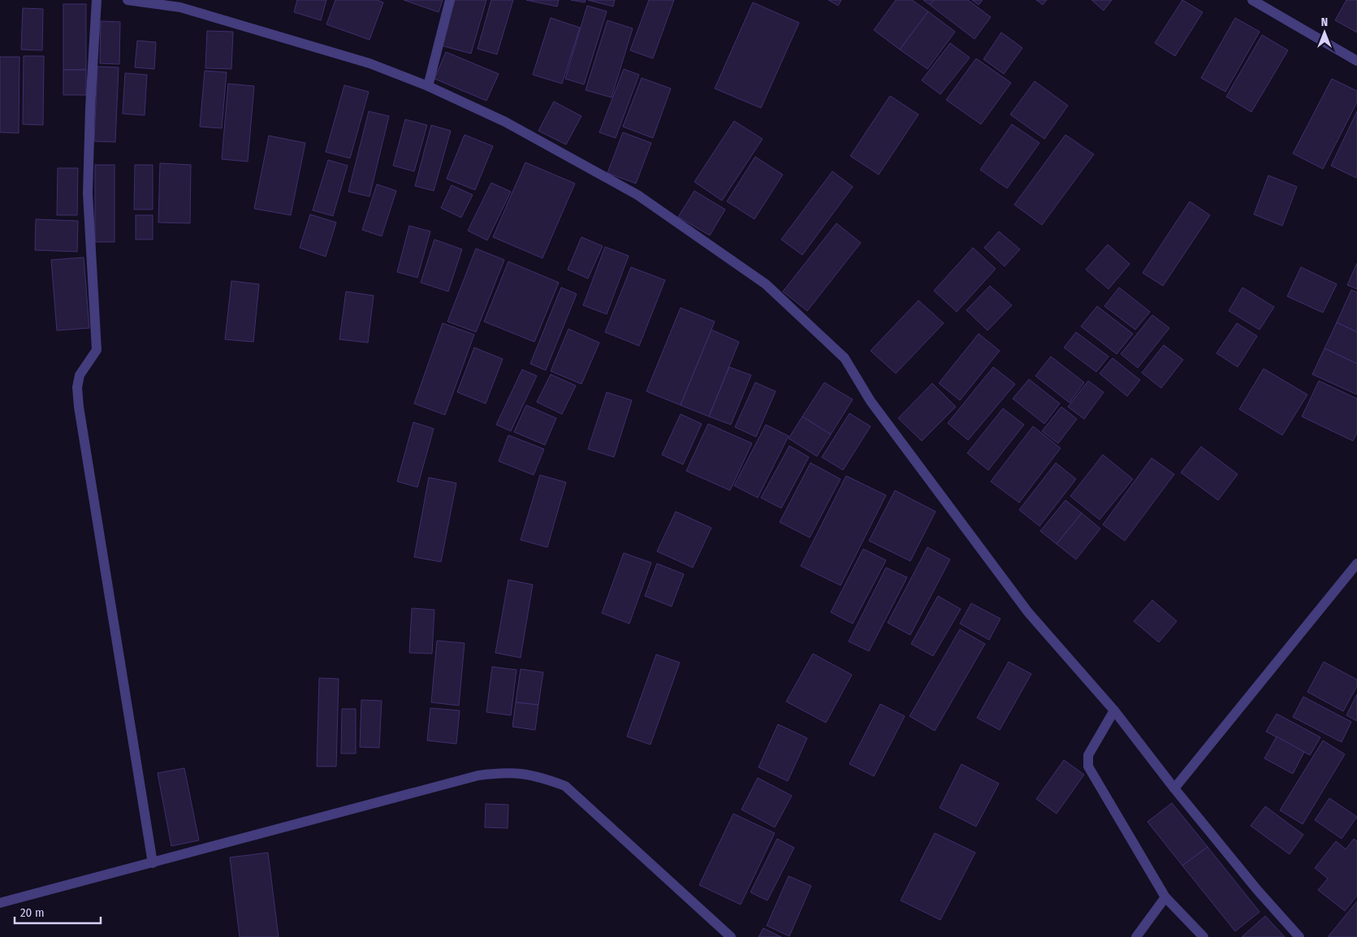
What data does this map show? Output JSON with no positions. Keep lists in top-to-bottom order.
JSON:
{
  "scale_bar": "20 m",
  "north": "top"
}
